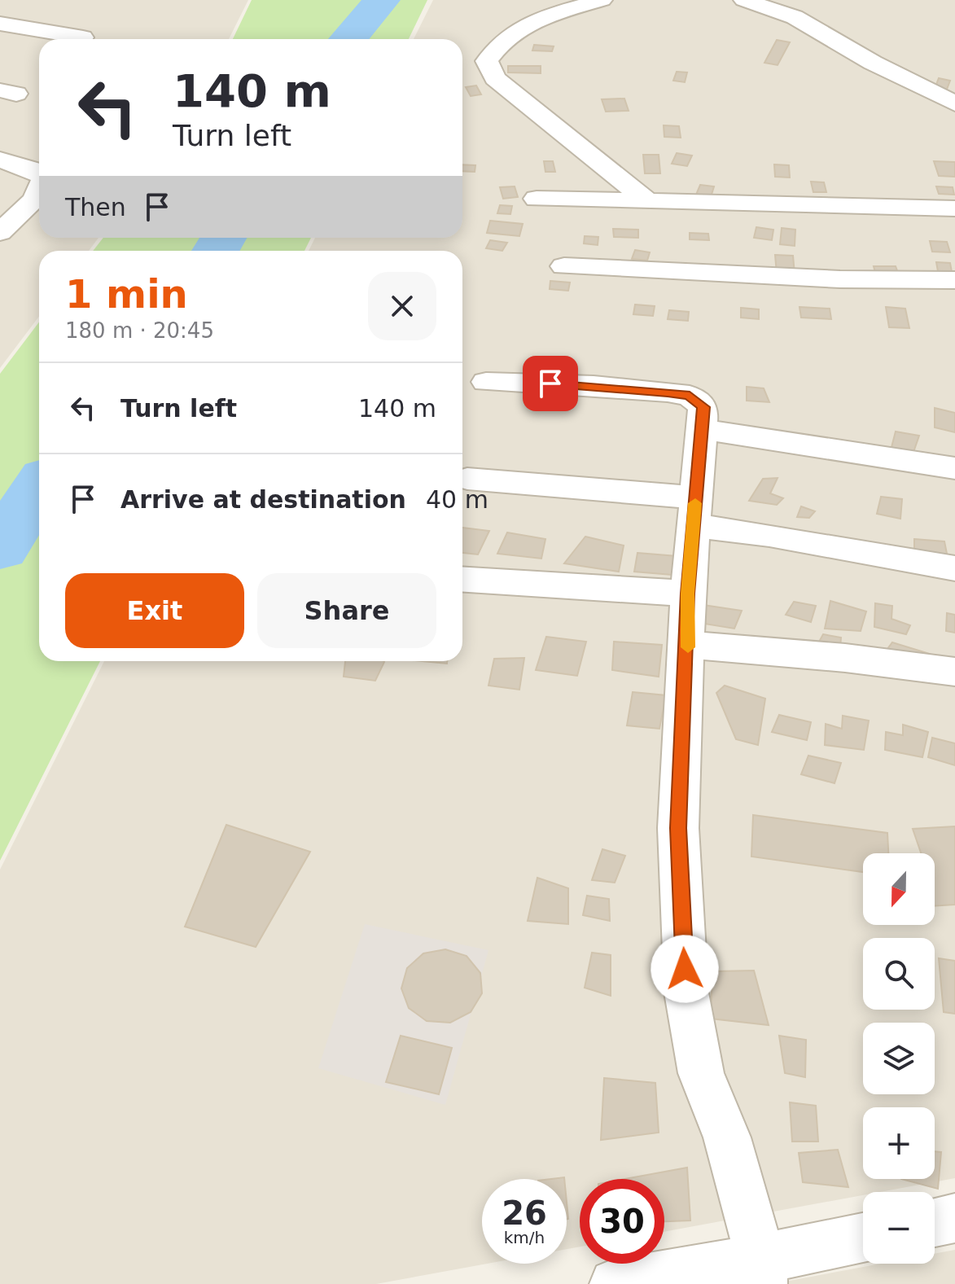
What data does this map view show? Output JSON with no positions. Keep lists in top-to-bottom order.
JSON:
{
  "north": "bottom",
  "page": {
    "turn": ["140 m", "Turn left"],
    "then": "Then",
    "heading": ["1 min", "180 m · 20:45"],
    "list": [
      {
        "name": "Turn left",
        "value": "140 m"
      },
      {
        "name": "Arrive at destination",
        "value": "40 m"
      }
    ],
    "buttons": ["Exit", "Share"],
    "map_buttons": ["+", "−"],
    "speed": "26 km/h",
    "limit": "30"
  }
}
